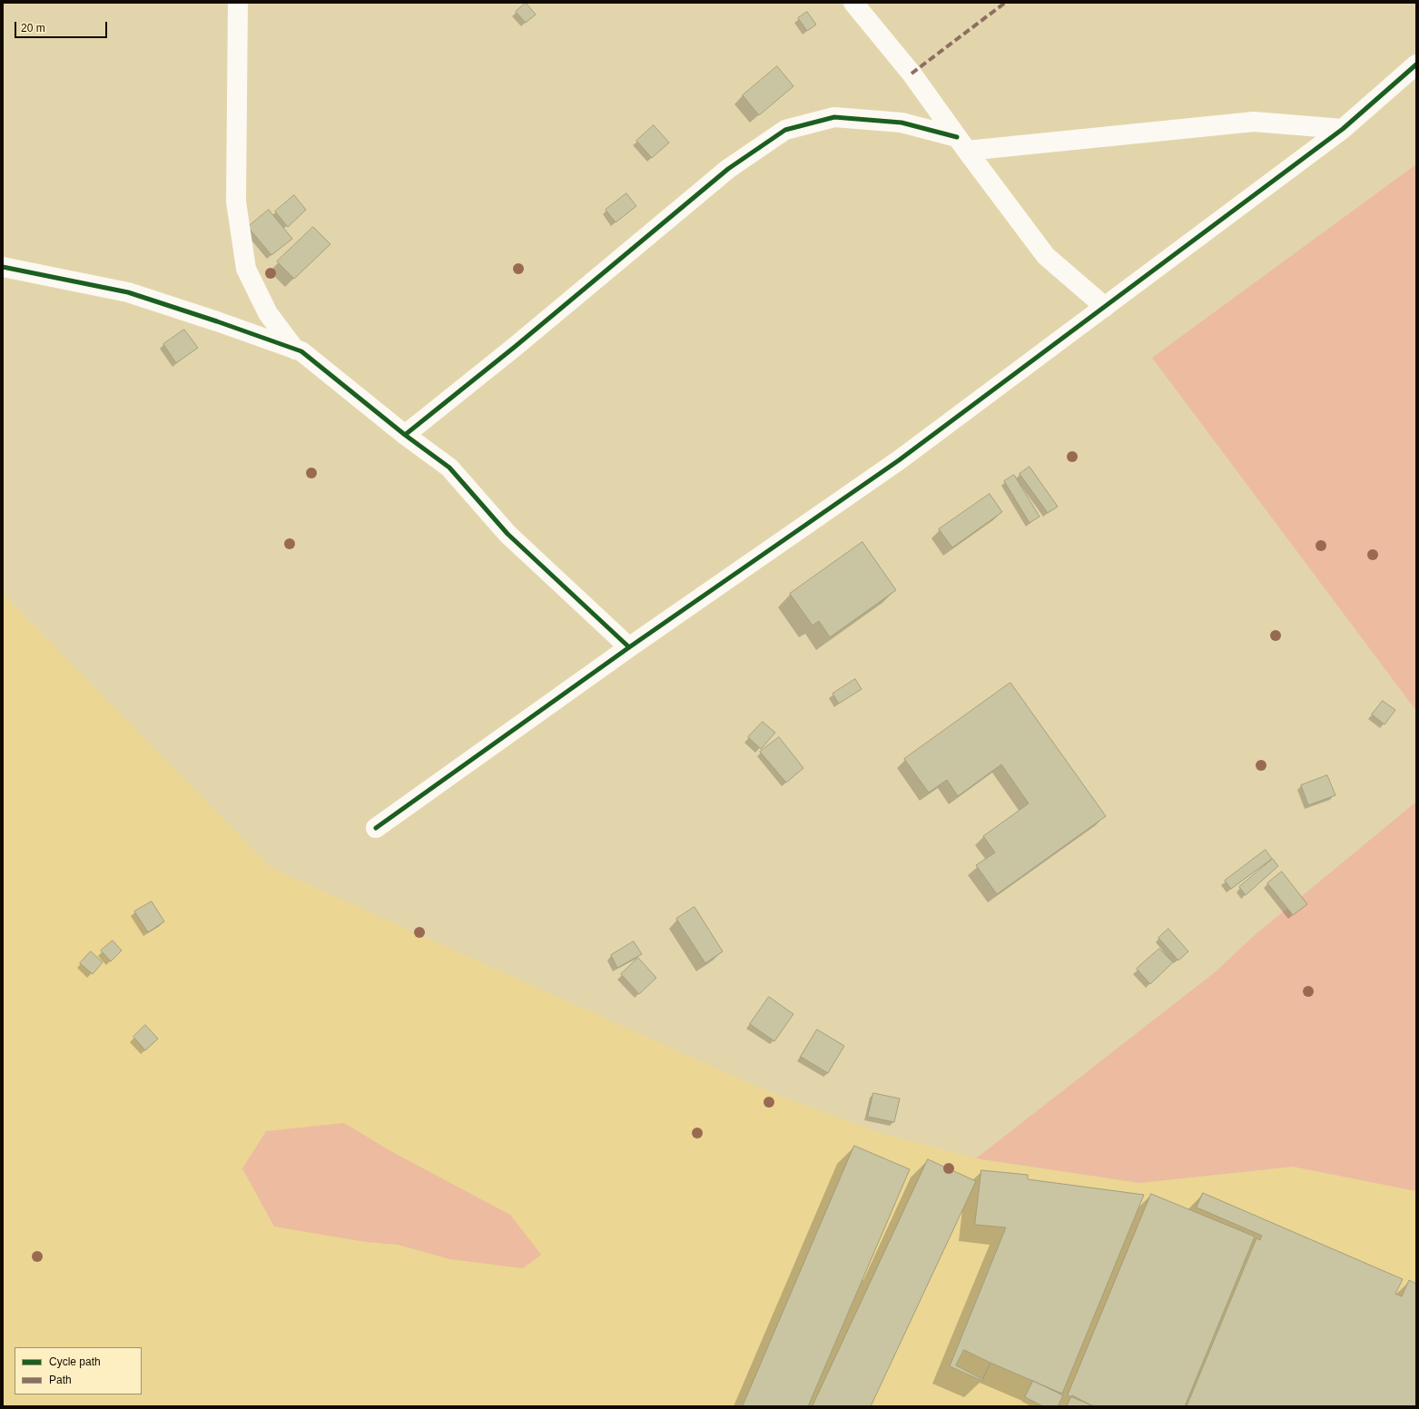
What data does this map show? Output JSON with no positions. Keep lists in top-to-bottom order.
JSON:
{
  "legend": ["Cycle path", "Path"],
  "scale_bar": "20 m"
}
